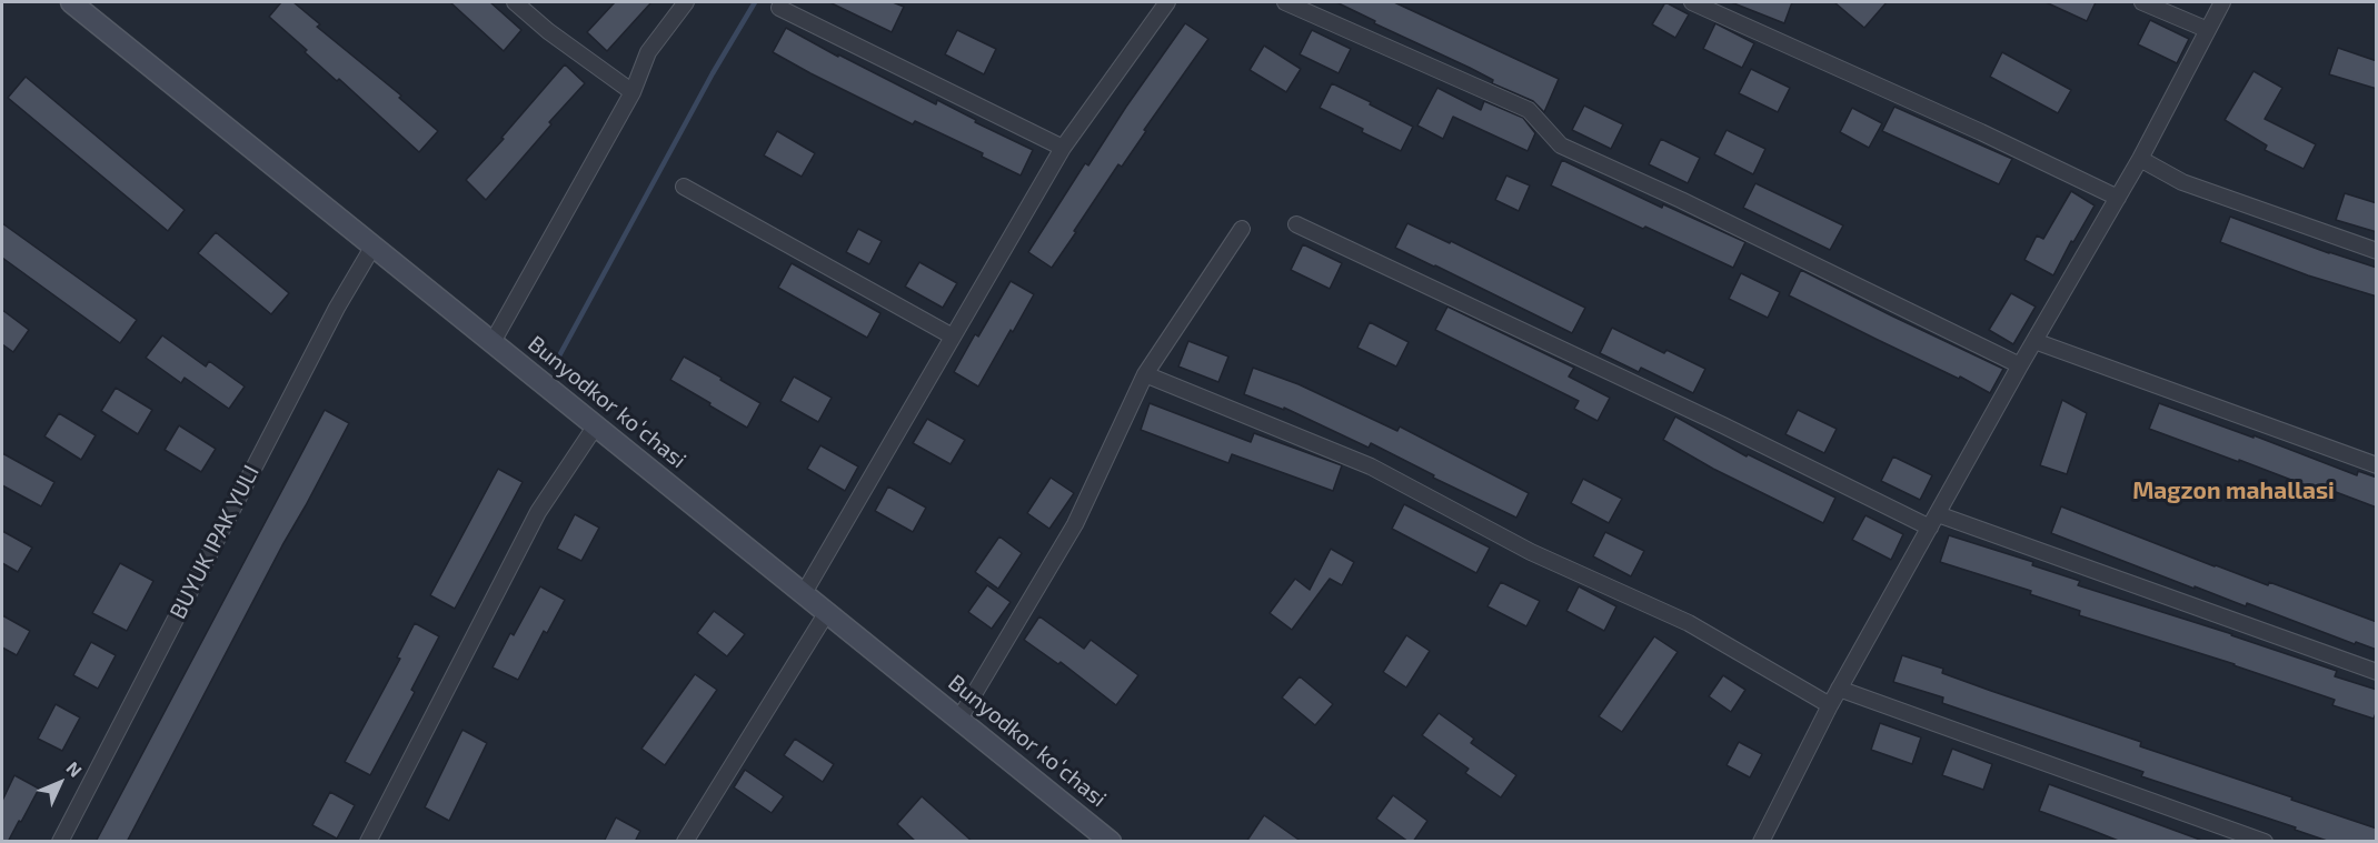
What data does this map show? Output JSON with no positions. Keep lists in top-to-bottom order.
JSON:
{
  "streets": {
    "main road": ["Bunyodkor koʻchasi"],
    "street": ["BUYUK IPAK YULI"]
  },
  "crossings": [
    ["Bunyodkor koʻchasi", "BUYUK IPAK YULI"]
  ],
  "districts": ["Magzon mahallasi"],
  "north": "top right"
}
